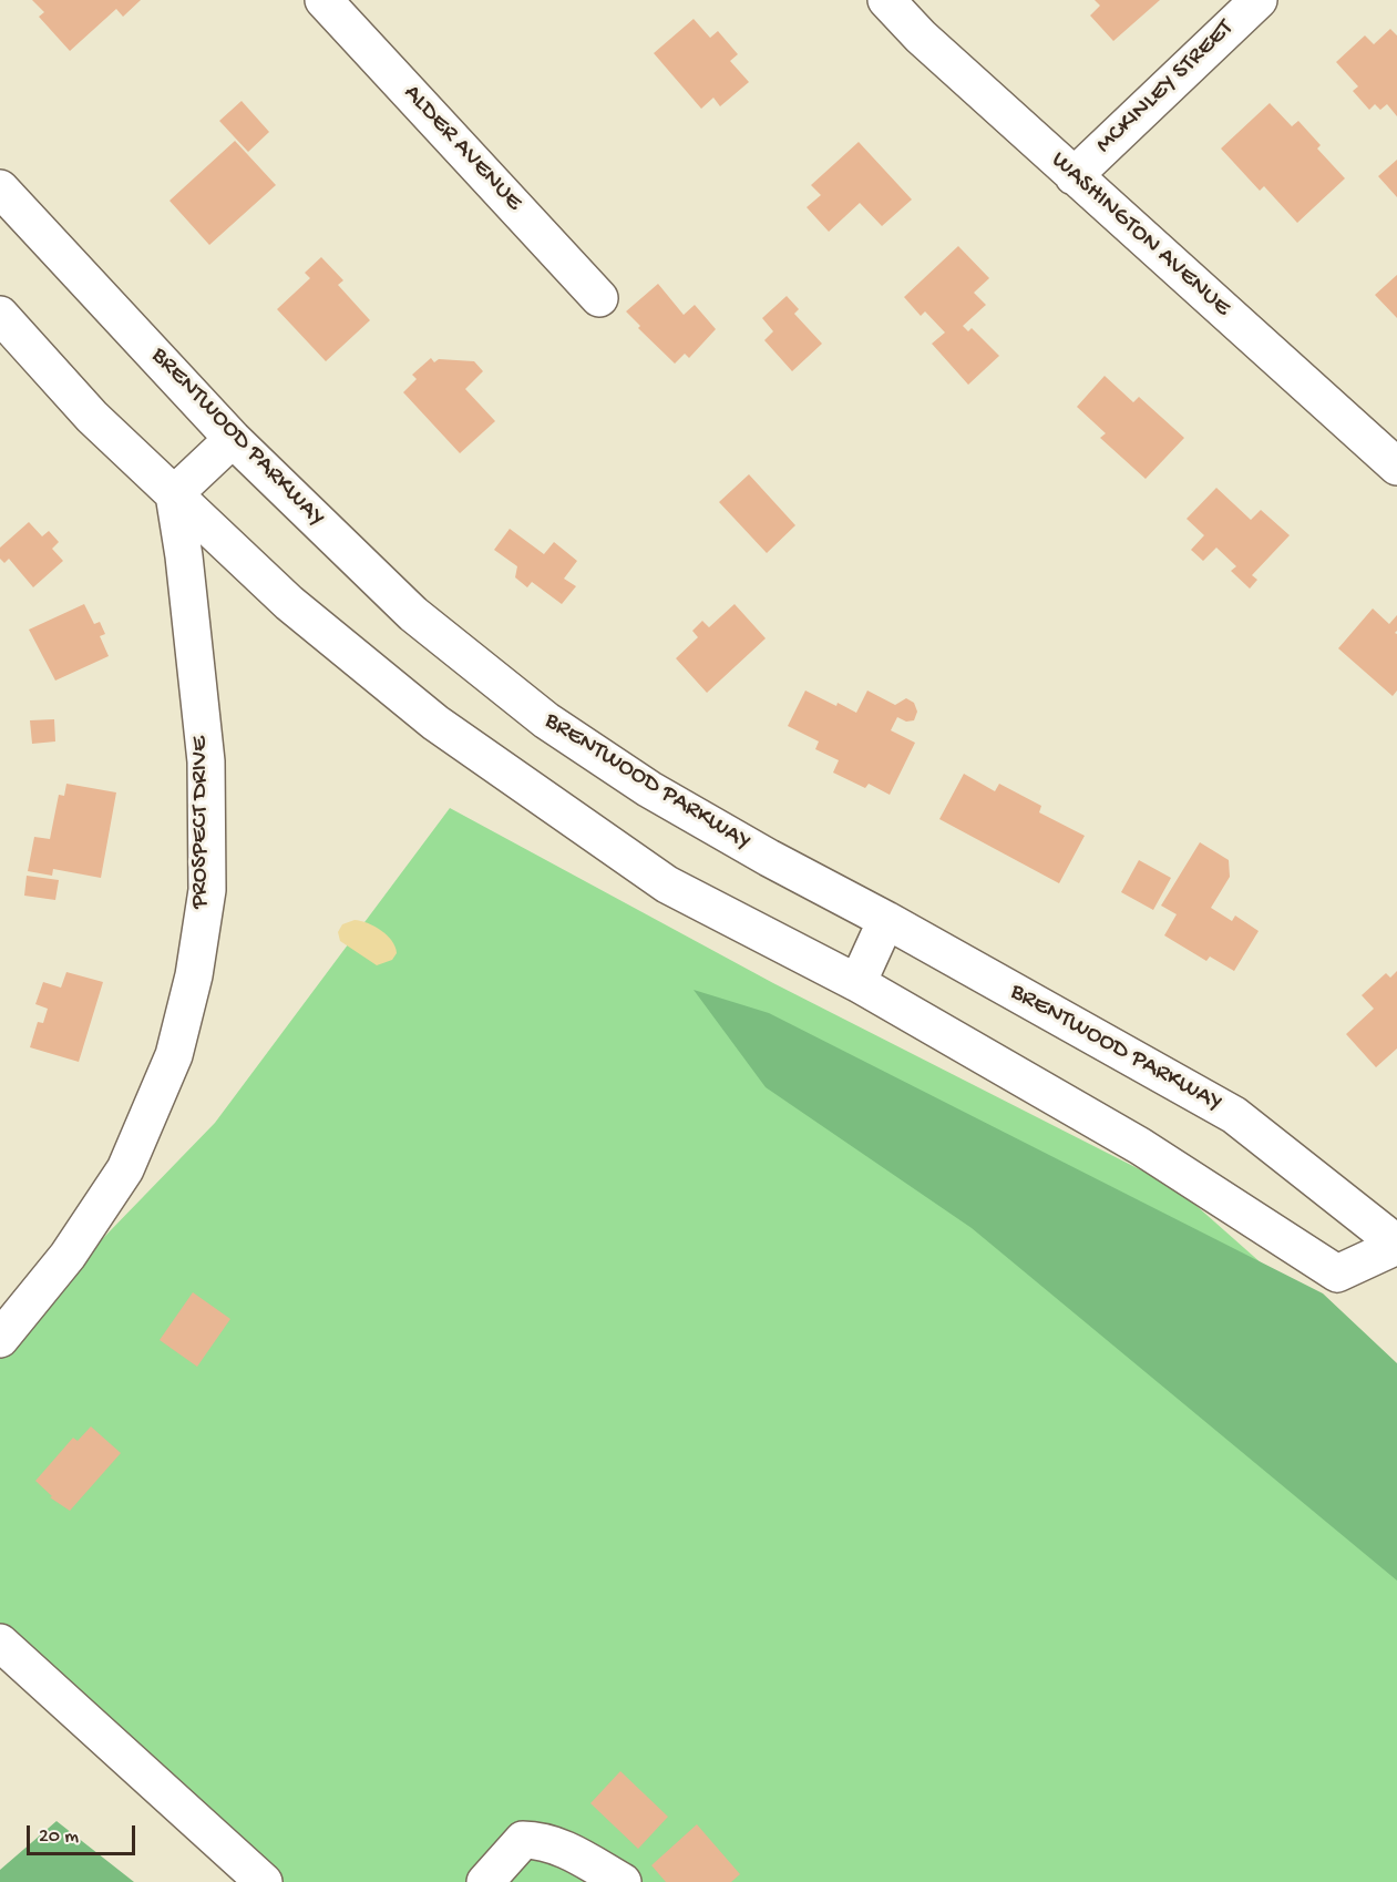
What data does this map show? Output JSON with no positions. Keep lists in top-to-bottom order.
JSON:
{
  "streets": {
    "street": [
      "MCKINLEY STREET",
      "ALDER AVENUE",
      "WASHINGTON AVENUE",
      "BRENTWOOD PARKWAY",
      "PROSPECT DRIVE"
    ]
  },
  "crossings": [
    ["MCKINLEY STREET", "WASHINGTON AVENUE"],
    ["BRENTWOOD PARKWAY", "PROSPECT DRIVE"]
  ],
  "scale_bar": "20 m"
}
